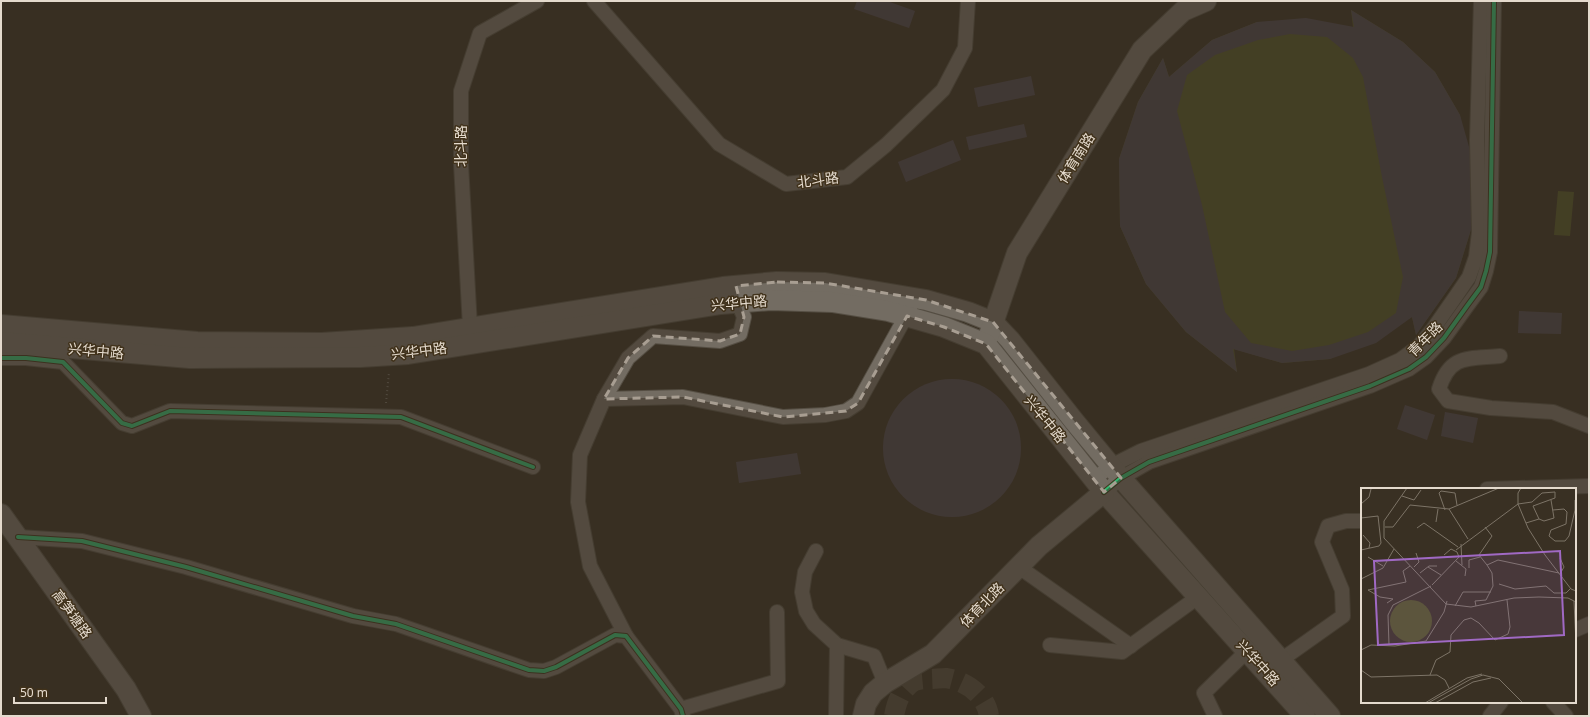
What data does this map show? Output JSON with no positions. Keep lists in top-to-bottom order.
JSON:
{
  "streets": {
    "main road": [
      "体育南路",
      "兴华中路",
      "体育北路",
      "高笋塘路"
    ],
    "street": ["北斗路", "青年路"]
  },
  "crossings": [
    ["体育南路", "兴华中路"],
    ["兴华中路", "体育北路"]
  ],
  "scale_bar": "50 m"
}
